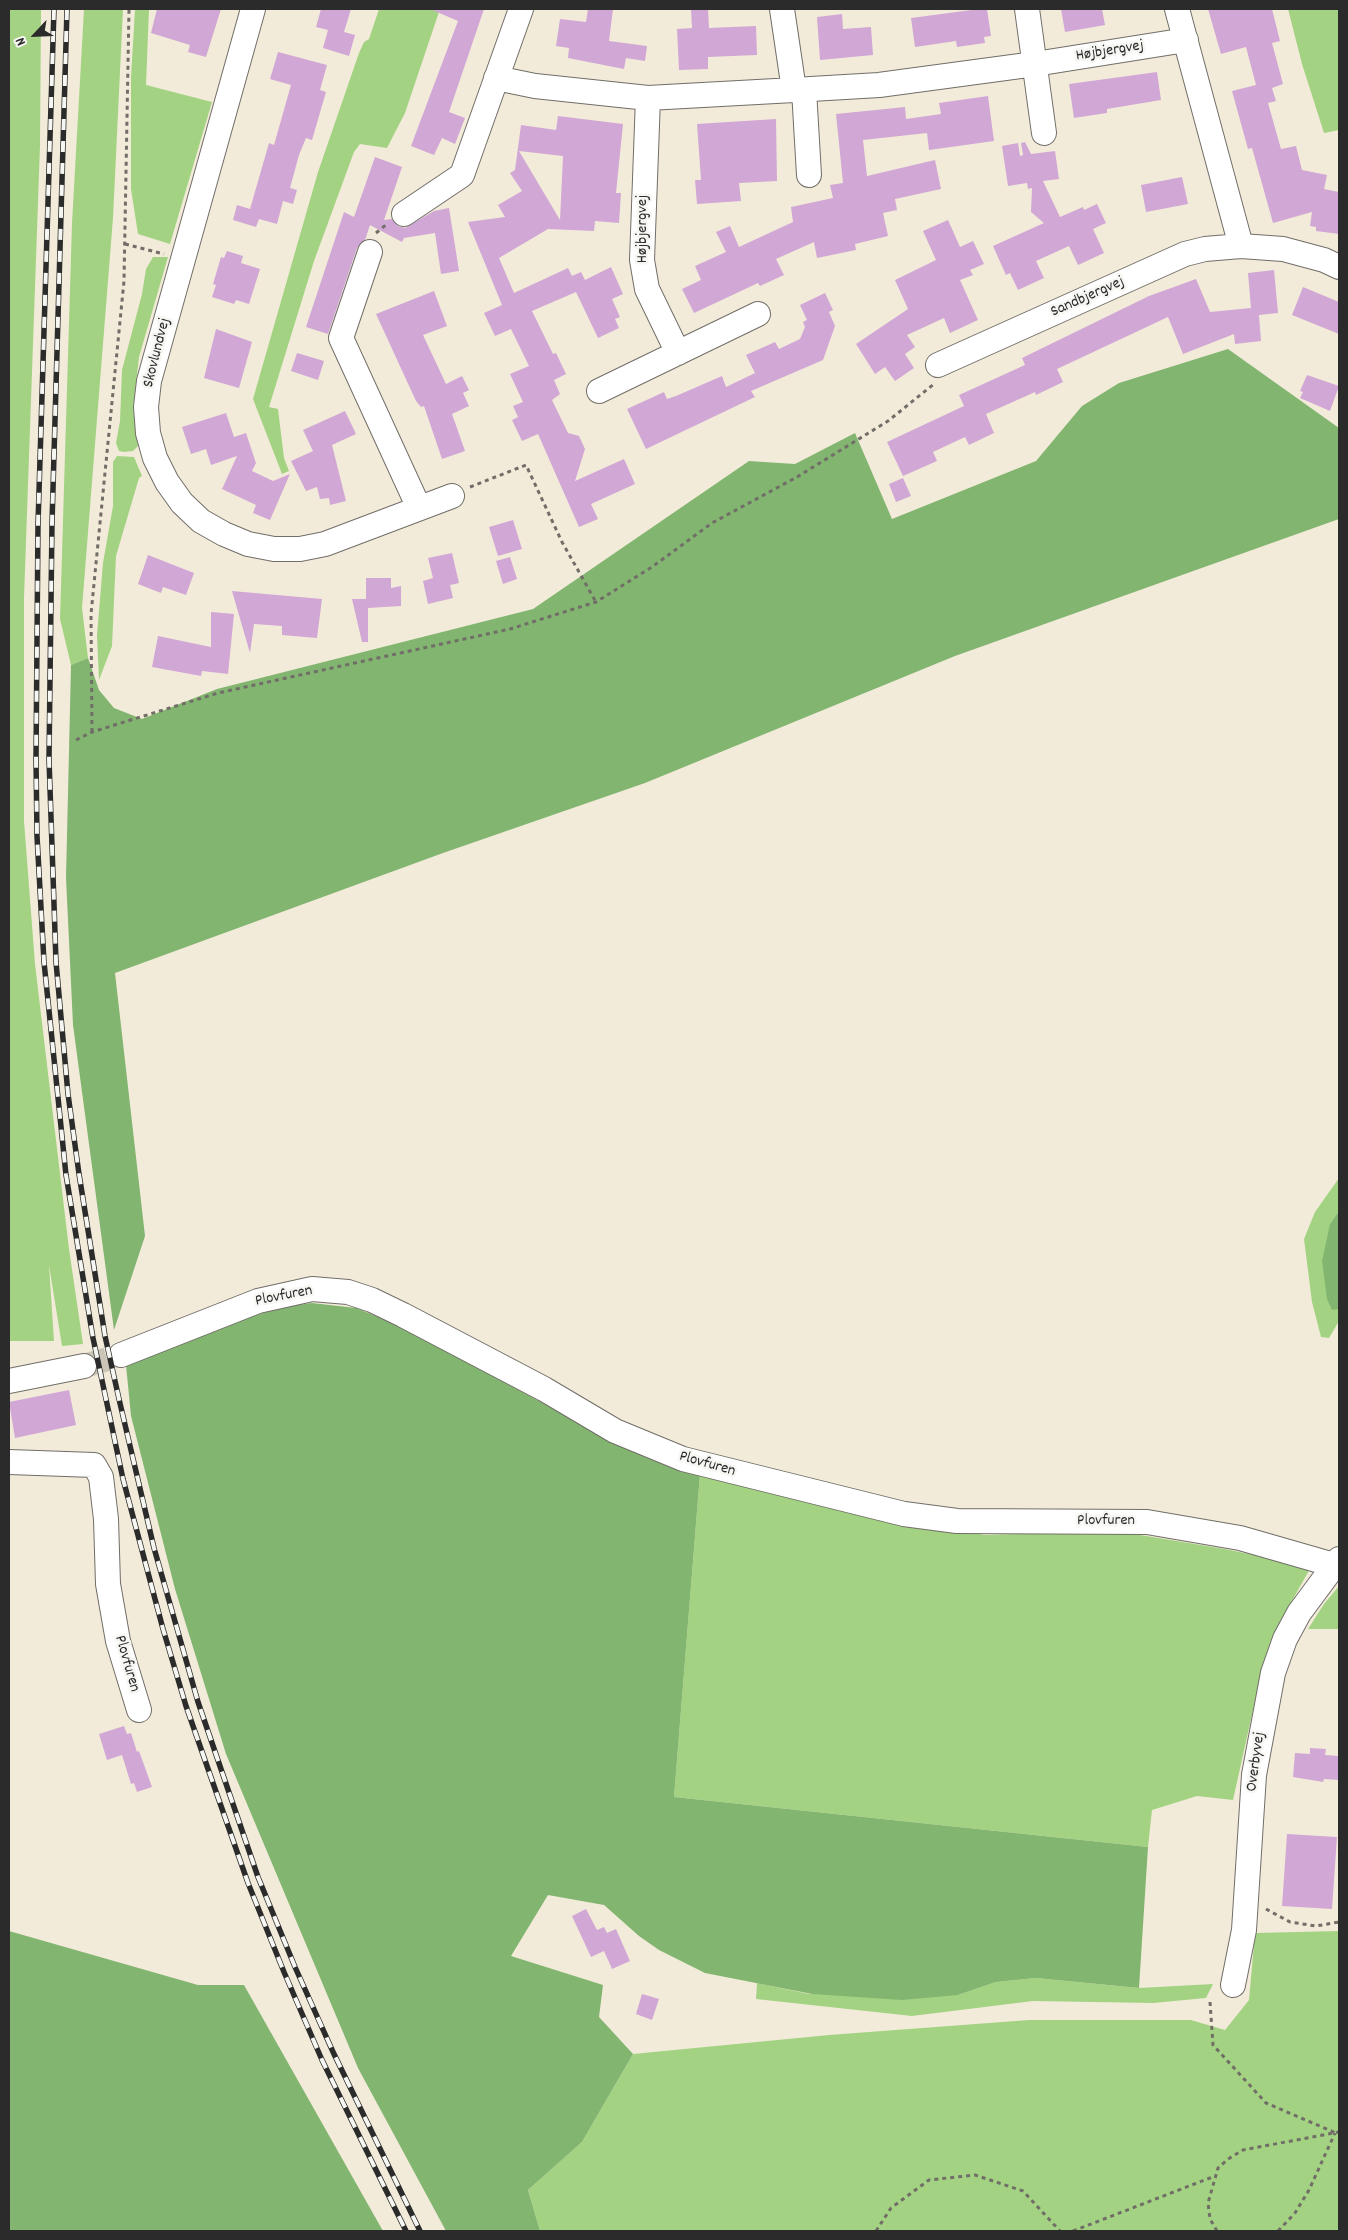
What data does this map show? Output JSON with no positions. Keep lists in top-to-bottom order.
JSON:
{
  "streets": {
    "street": [
      "Højbjergvej",
      "Sandbjergvej",
      "Skovlundvej",
      "Plovfuren",
      "Overbyvej"
    ]
  },
  "crossings": [
    ["Plovfuren", "Overbyvej"]
  ],
  "north": "bottom left"
}
